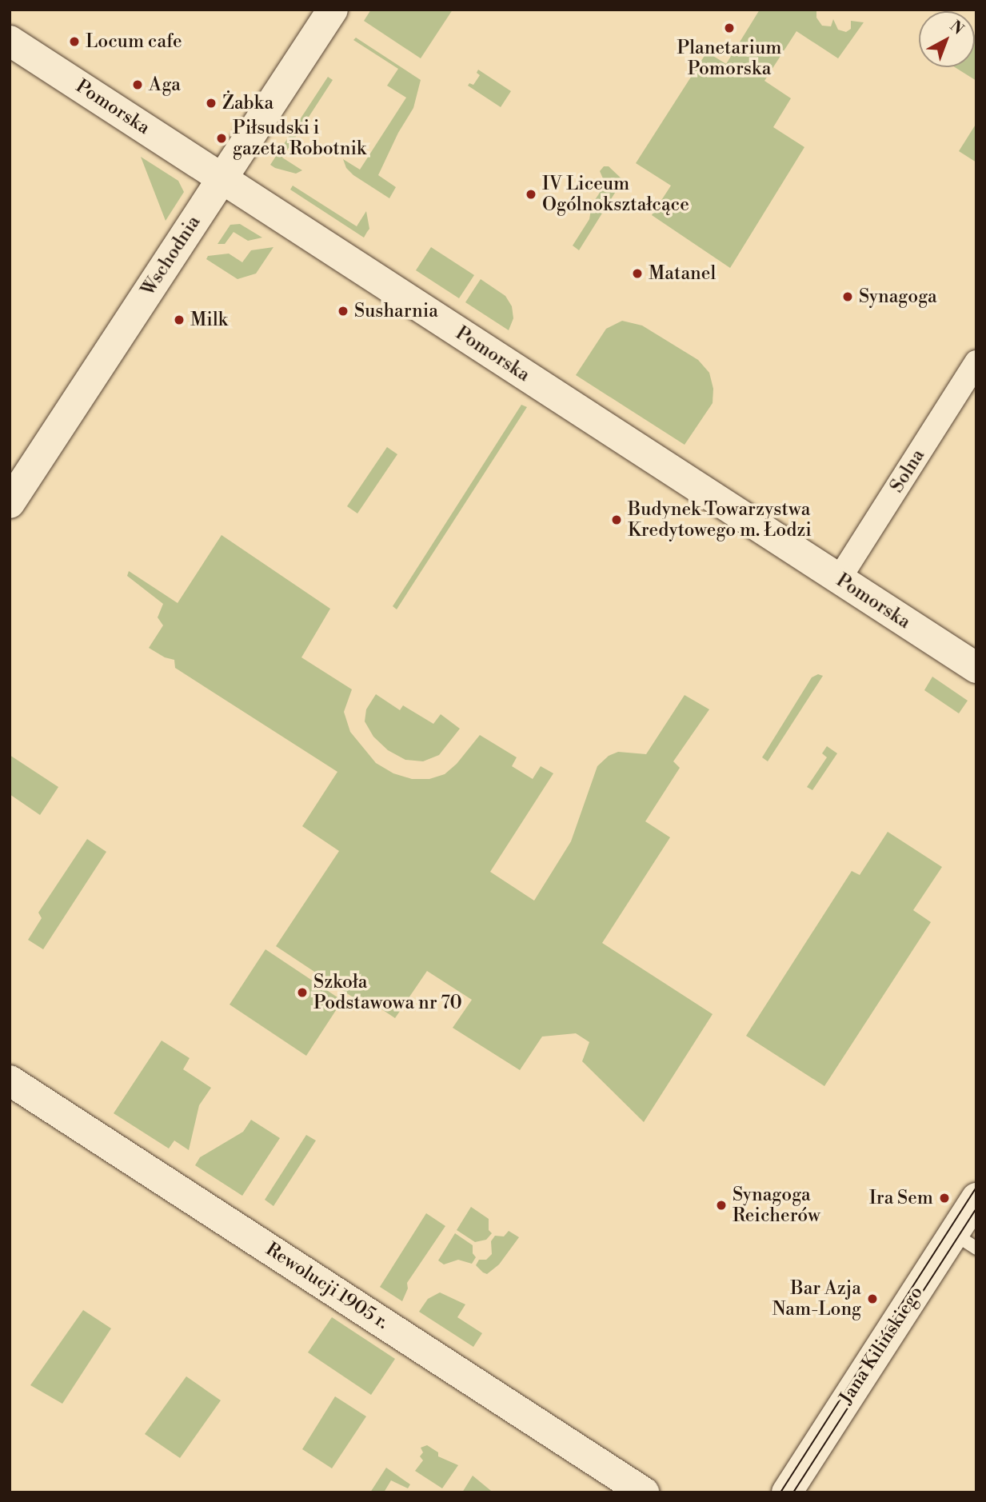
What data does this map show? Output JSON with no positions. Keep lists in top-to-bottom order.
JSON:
{
  "streets": {
    "street": [
      "Pomorska",
      "Wschodnia",
      "Solna",
      "Rewolucji 1905 r.",
      "Jana Kilińskiego"
    ]
  },
  "crossings": [
    ["Pomorska", "Wschodnia"],
    ["Pomorska", "Solna"]
  ],
  "places": [
    "Planetarium Pomorska",
    "Locum cafe",
    "Aga",
    "Żabka",
    "Piłsudski i gazeta Robotnik",
    "IV Liceum Ogólnokształcące",
    "Matanel",
    "Synagoga",
    "Susharnia",
    "Milk",
    "Budynek Towarzystwa Kredytowego m. Łodzi",
    "Szkoła Podstawowa nr 70",
    "Ira Sem",
    "Synagoga Reicherów",
    "Bar Azja Nam-Long"
  ],
  "north": "top right"
}
